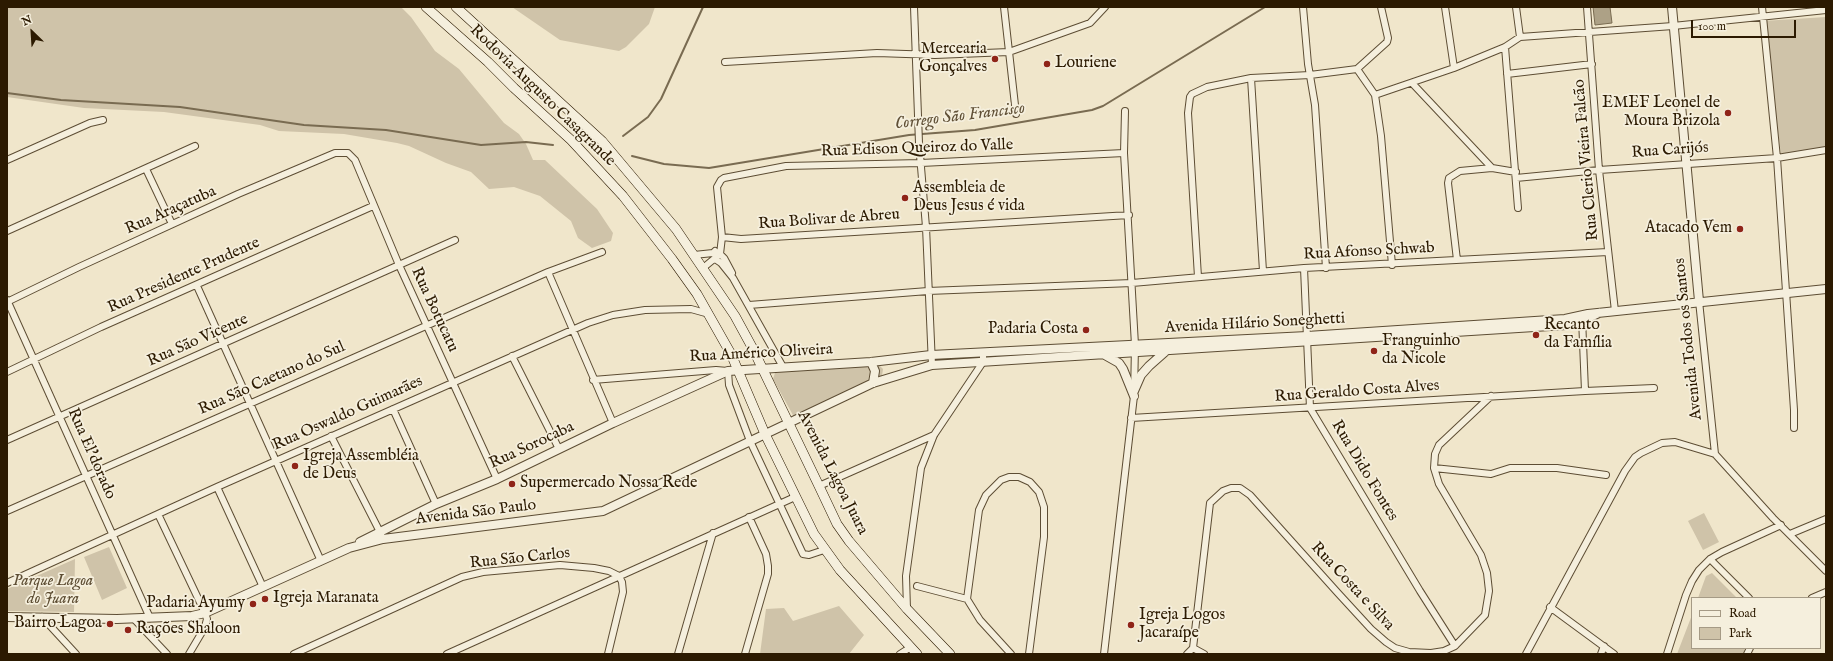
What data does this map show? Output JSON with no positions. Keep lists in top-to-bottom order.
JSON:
{
  "streets": {
    "main road": ["Rodovia Augusto Casagrande", "Avenida Lagoa Juara"],
    "street": [
      "Rua Edison Queiroz do Valle",
      "Rua Carijós",
      "Rua Clerio Vieira Falcão",
      "Rua Araçatuba",
      "Rua Bolivar de Abreu",
      "Rua Afonso Schwab",
      "Rua Presidente Prudente",
      "Rua Botucatu",
      "Avenida Hilário Soneghetti",
      "Avenida Todos os Santos",
      "Rua São Vicente",
      "Rua Américo Oliveira",
      "Rua São Caetano do Sul",
      "Rua Geraldo Costa Alves",
      "Rua Oswaldo Guimarães",
      "Rua Sorocaba",
      "Rua El'dorado",
      "Rua Dido Fontes",
      "Avenida São Paulo",
      "Rua São Carlos",
      "Rua Costa e Silva"
    ]
  },
  "crossings": [
    ["Rodovia Augusto Casagrande", "Rua Américo Oliveira"],
    ["Rodovia Augusto Casagrande", "Rua Oswaldo Guimarães"],
    ["Rua Edison Queiroz do Valle", "Rua Bolivar de Abreu"],
    ["Rua Carijós", "Rua Clerio Vieira Falcão"],
    ["Rua Carijós", "Avenida Todos os Santos"],
    ["Rua Clerio Vieira Falcão", "Rua Afonso Schwab"],
    ["Rua Clerio Vieira Falcão", "Avenida Hilário Soneghetti"],
    ["Rua Araçatuba", "Rua Botucatu"],
    ["Rua Araçatuba", "Rua El'dorado"],
    ["Rua Afonso Schwab", "Rua Dido Fontes"],
    ["Rua Presidente Prudente", "Rua Botucatu"],
    ["Rua Presidente Prudente", "Rua El'dorado"],
    ["Rua Botucatu", "Rua São Vicente"],
    ["Rua Botucatu", "Rua São Caetano do Sul"],
    ["Rua Botucatu", "Rua Oswaldo Guimarães"],
    ["Rua Botucatu", "Rua Sorocaba"],
    ["Avenida Hilário Soneghetti", "Avenida Todos os Santos"],
    ["Avenida Hilário Soneghetti", "Rua Américo Oliveira"],
    ["Avenida Hilário Soneghetti", "Rua Dido Fontes"],
    ["Avenida Hilário Soneghetti", "Avenida São Paulo"],
    ["Rua São Vicente", "Rua El'dorado"],
    ["Rua Américo Oliveira", "Rua Sorocaba"],
    ["Rua Américo Oliveira", "Avenida Lagoa Juara"],
    ["Rua São Caetano do Sul", "Rua El'dorado"],
    ["Rua Geraldo Costa Alves", "Rua Dido Fontes"],
    ["Rua Geraldo Costa Alves", "Rua Costa e Silva"],
    ["Rua Oswaldo Guimarães", "Rua El'dorado"],
    ["Rua Sorocaba", "Avenida São Paulo"],
    ["Rua El'dorado", "Avenida São Paulo"],
    ["Rua Dido Fontes", "Rua Costa e Silva"],
    ["Avenida Lagoa Juara", "Avenida São Paulo"]
  ],
  "water": ["Corrego São Francisco"],
  "parks": ["Parque Lagoa do Juara"],
  "places": [
    "Mercearia Gonçalves",
    "Louriene",
    "EMEF Leonel de Moura Brizola",
    "Assembleia de Deus Jesus é vida",
    "Atacado Vem",
    "Padaria Costa",
    "Recanto da Família",
    "Franguinho da Nicole",
    "Igreja Assembléia de Deus",
    "Supermercado Nossa Rede",
    "Igreja Maranata",
    "Padaria Ayumy",
    "Bairro Lagoa",
    "Igreja Logos Jacaraípe",
    "Rações Shaloon"
  ],
  "legend": ["Road", "Park"],
  "scale_bar": "100 m",
  "north": "top left"
}
